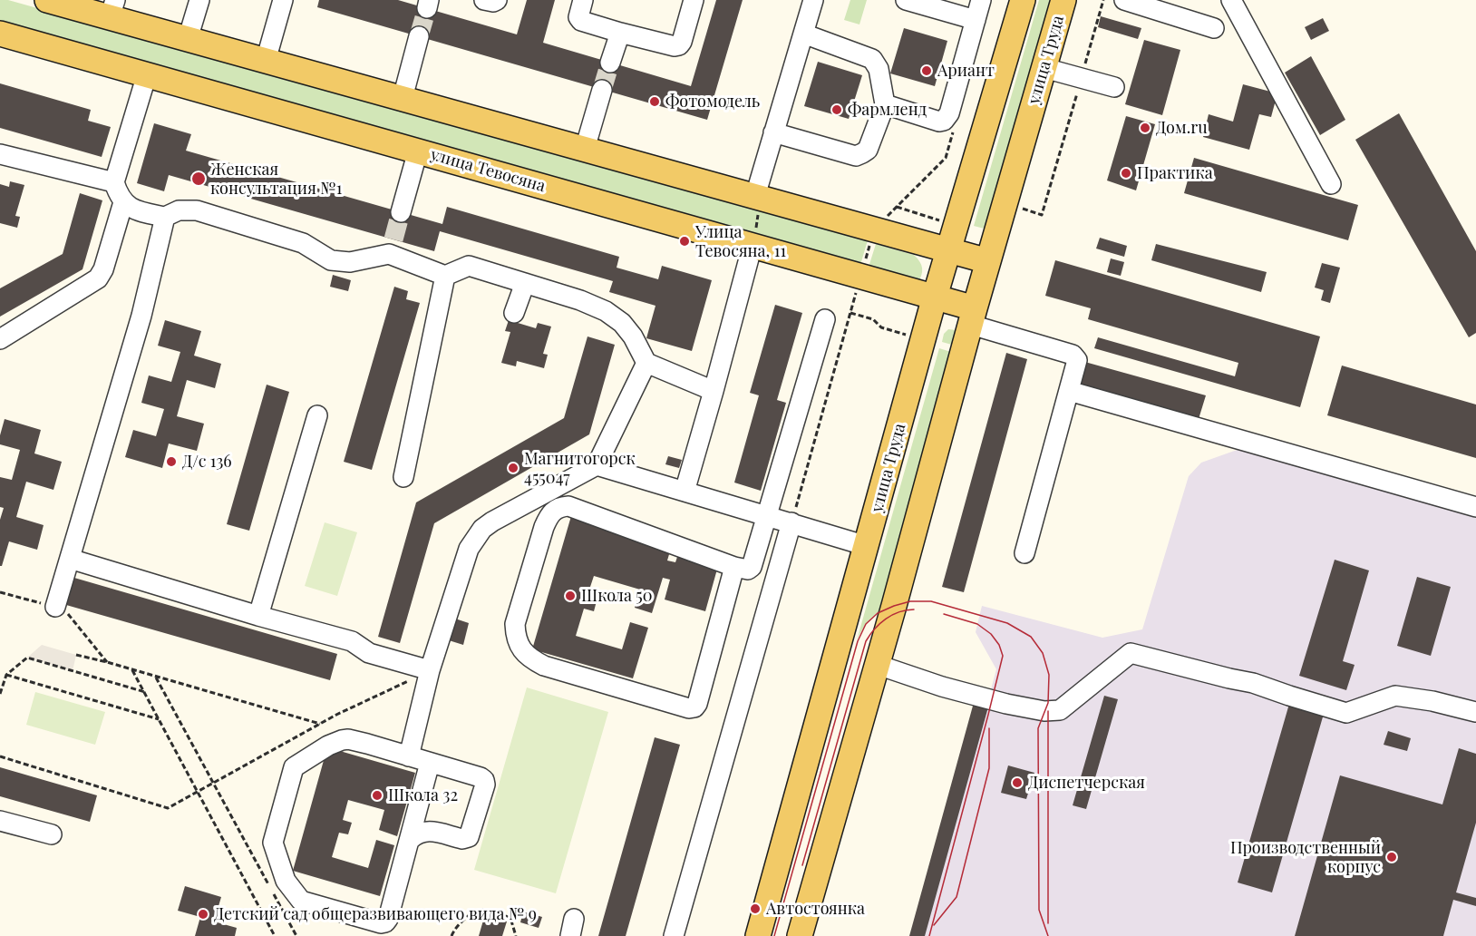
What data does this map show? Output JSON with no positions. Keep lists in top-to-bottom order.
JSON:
{
  "streets": {
    "main road": ["улица Труда", "улица Тевосяна"]
  },
  "crossings": [
    ["улица Труда", "улица Тевосяна"]
  ],
  "places": [
    "Ариант",
    "Фотомодель",
    "Фармленд",
    "Дом.ru",
    "Практика",
    "Женская консультация №1",
    "Улица Тевосяна, 11",
    "Д/с 136",
    "Магнитогорск 455047",
    "Школа 50",
    "Диспетчерская",
    "Школа 32",
    "Производственный корпус",
    "Автостоянка",
    "Детский сад общеразвивающего вида № 9"
  ]
}
